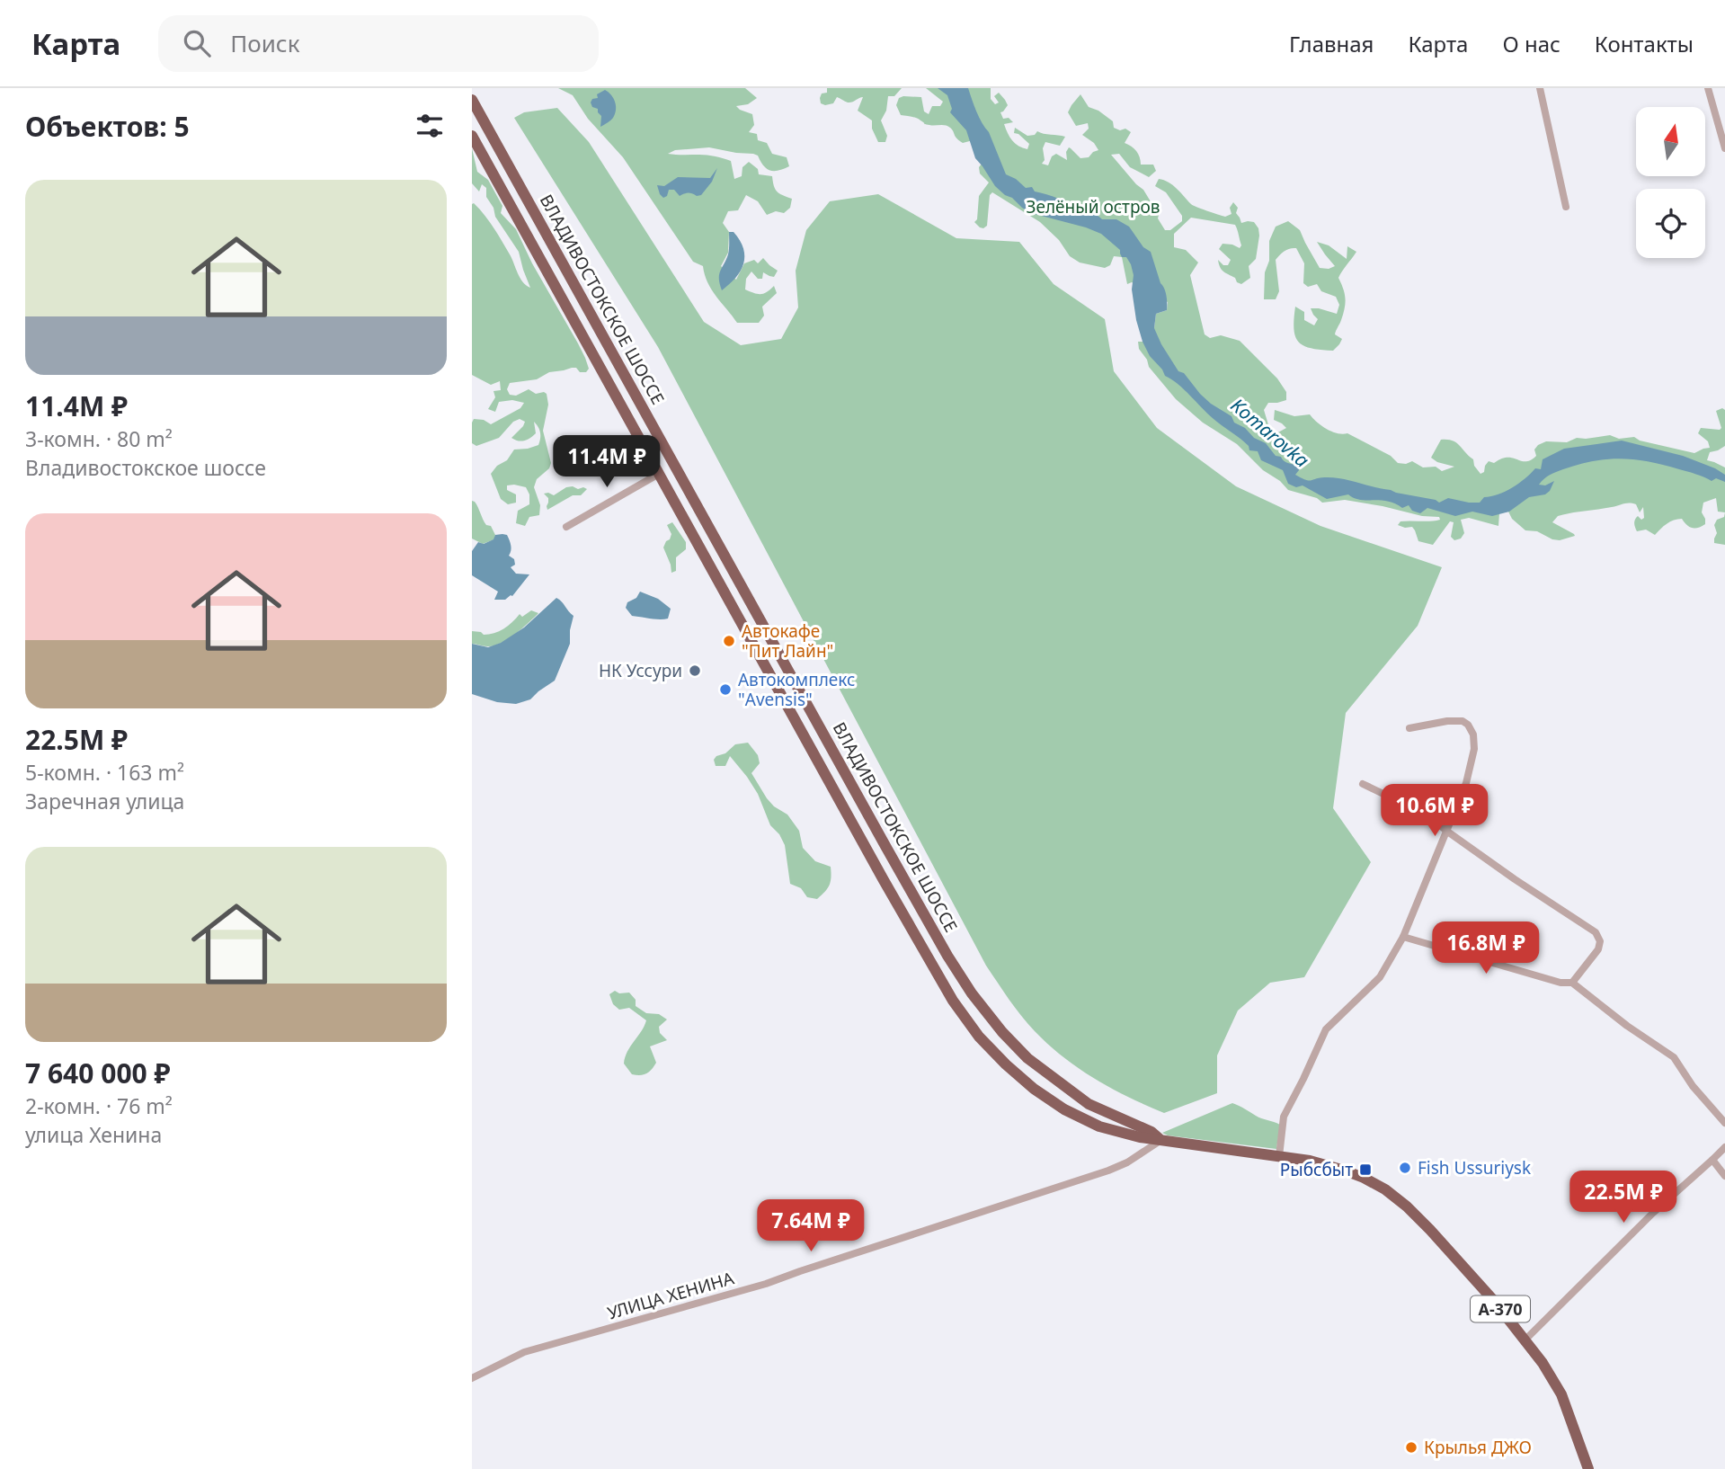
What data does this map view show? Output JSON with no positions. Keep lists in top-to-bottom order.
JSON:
{
  "streets": {
    "highway": ["ВЛАДИВОСТОКСКОЕ ШОССЕ", "А-370"],
    "street": ["УЛИЦА ХЕНИНА"]
  },
  "crossings": [
    ["ВЛАДИВОСТОКСКОЕ ШОССЕ", "УЛИЦА ХЕНИНА"]
  ],
  "water": ["Komarovka"],
  "parks": ["Зелёный остров"],
  "places": {
    "other": [
      "Автокафе \"Пит Лайн\"",
      "НК Уссури",
      "Автокомплекс \"Avensis\"",
      "Fish Ussuriysk",
      "Крылья ДЖО"
    ],
    "transit": ["Рыбсбыт"]
  },
  "north": "top",
  "page": {
    "header": "Карта",
    "search": "Поиск",
    "nav": [
      "Главная",
      "Карта",
      "О нас",
      "Контакты"
    ],
    "heading": "Объектов: 5",
    "list": [
      {
        "name": "11.4M ₽",
        "note": "3-комн. · 80 m² · Владивостокское шоссе"
      },
      {
        "name": "22.5M ₽",
        "note": "5-комн. · 163 m² · Заречная улица"
      },
      {
        "name": "7 640 000 ₽",
        "note": "2-комн. · 76 m² · улица Хенина"
      }
    ],
    "price": [
      "11.4M ₽",
      "10.6M ₽",
      "16.8M ₽",
      "22.5M ₽",
      "7.64M ₽"
    ]
  }
}
